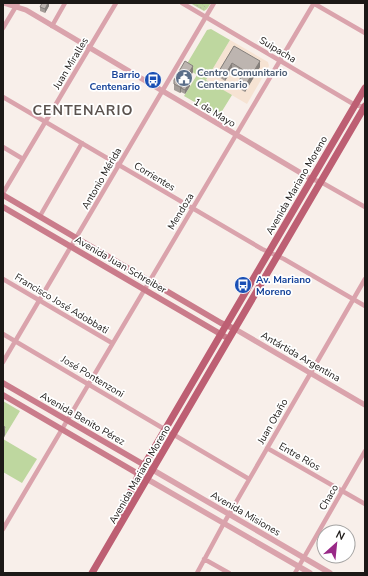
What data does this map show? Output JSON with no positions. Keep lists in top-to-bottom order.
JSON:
{
  "streets": {
    "main road": [
      "Avenida Mariano Moreno",
      "Avenida Juan Schreiber",
      "Antártida Argentina",
      "Avenida Benito Pérez",
      "Avenida Misiones"
    ],
    "street": [
      "Suipacha",
      "Juan Miralles",
      "1 de Mayo",
      "Corrientes",
      "Antonio Mérida",
      "Mendoza",
      "Francisco José Adobbati",
      "José Pontenzoni",
      "Juan Otaño",
      "Entre Ríos",
      "Chaco"
    ]
  },
  "crossings": [
    ["Suipacha", "Antonio Mérida"],
    ["Suipacha", "Avenida Mariano Moreno"],
    ["Suipacha", "Mendoza"],
    ["Juan Miralles", "1 de Mayo"],
    ["Juan Miralles", "Corrientes"],
    ["Juan Miralles", "Avenida Juan Schreiber"],
    ["1 de Mayo", "Antonio Mérida"],
    ["1 de Mayo", "Avenida Mariano Moreno"],
    ["1 de Mayo", "Mendoza"],
    ["Corrientes", "Antonio Mérida"],
    ["Corrientes", "Avenida Mariano Moreno"],
    ["Corrientes", "Mendoza"],
    ["Corrientes", "Juan Otaño"],
    ["Antonio Mérida", "Avenida Juan Schreiber"],
    ["Antonio Mérida", "Francisco José Adobbati"],
    ["Antonio Mérida", "José Pontenzoni"],
    ["Avenida Mariano Moreno", "Avenida Juan Schreiber"],
    ["Avenida Mariano Moreno", "Antártida Argentina"],
    ["Avenida Mariano Moreno", "José Pontenzoni"],
    ["Avenida Mariano Moreno", "Avenida Benito Pérez"],
    ["Avenida Mariano Moreno", "Avenida Misiones"],
    ["Mendoza", "Avenida Juan Schreiber"],
    ["Mendoza", "Francisco José Adobbati"],
    ["Mendoza", "José Pontenzoni"],
    ["Mendoza", "Avenida Benito Pérez"],
    ["Avenida Juan Schreiber", "Antártida Argentina"],
    ["Antártida Argentina", "Juan Otaño"],
    ["José Pontenzoni", "Juan Otaño"],
    ["Avenida Benito Pérez", "Avenida Misiones"],
    ["Juan Otaño", "Entre Ríos"],
    ["Juan Otaño", "Avenida Misiones"],
    ["Entre Ríos", "Chaco"],
    ["Chaco", "Avenida Misiones"]
  ],
  "districts": ["CENTENARIO"],
  "places": {
    "public building": ["Centro Comunitario Centenario"],
    "bus stop": ["Barrio Centenario", "Av. Mariano Moreno"]
  },
  "north": "top right"
}
